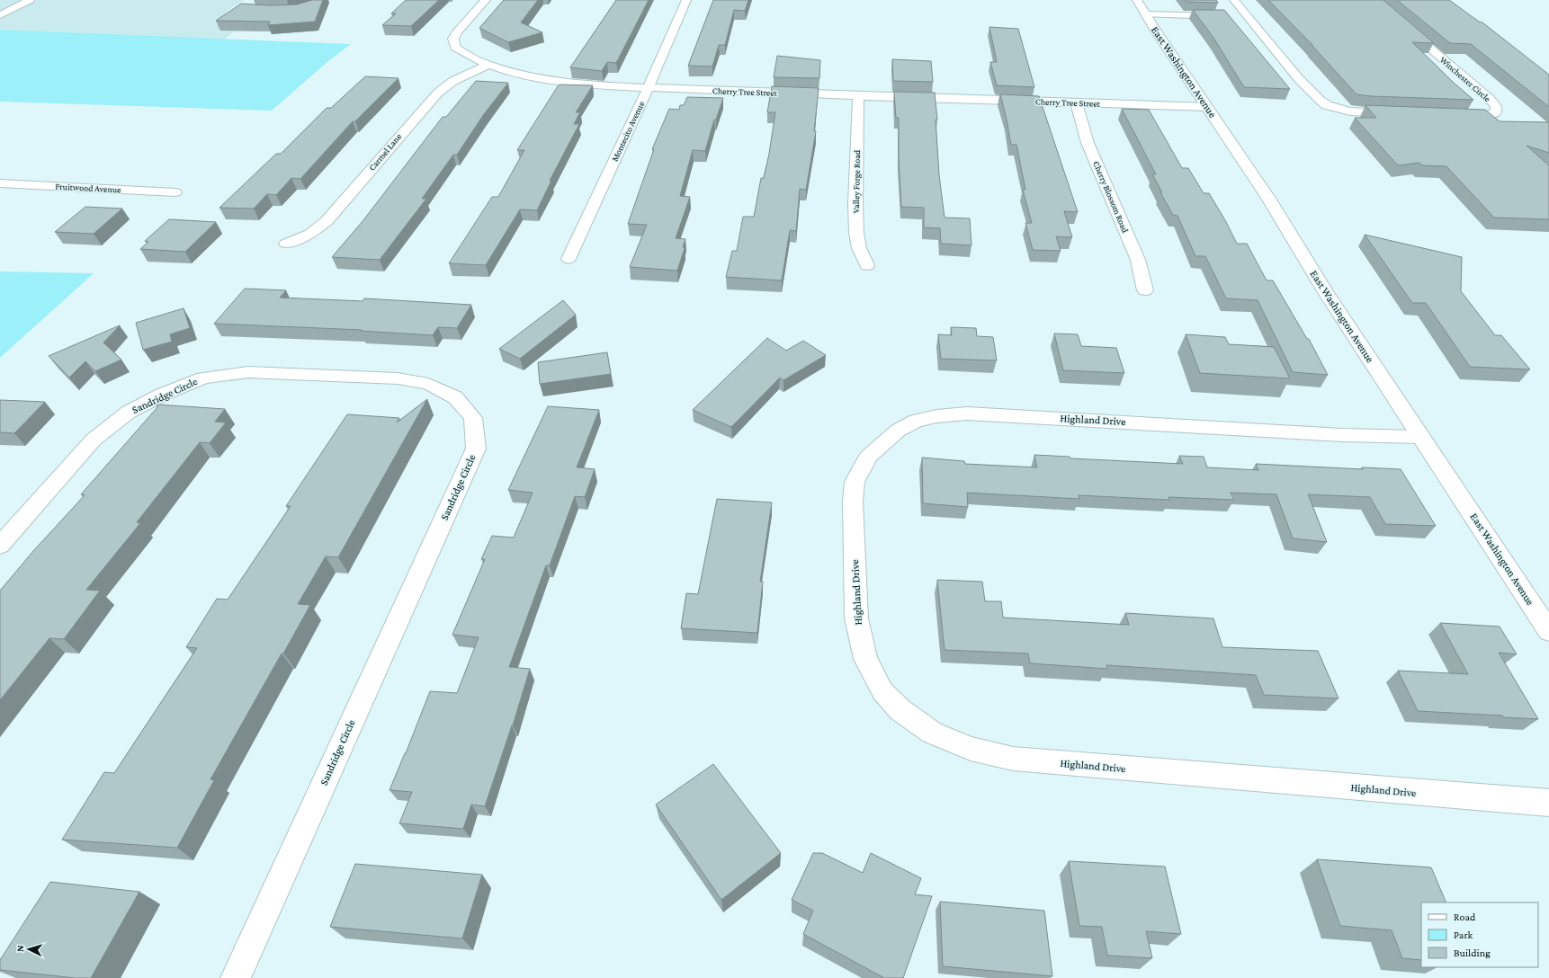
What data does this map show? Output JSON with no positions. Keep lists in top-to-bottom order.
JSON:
{
  "streets": {
    "street": [
      "East Washington Avenue",
      "Winchester Circle",
      "Cherry Tree Street",
      "Montecito Avenue",
      "Carmel Lane",
      "Valley Forge Road",
      "Fruitwood Avenue",
      "Cherry Blossom Road",
      "Sandridge Circle",
      "Highland Drive"
    ]
  },
  "crossings": [
    ["East Washington Avenue", "Cherry Tree Street"],
    ["East Washington Avenue", "Highland Drive"],
    ["Cherry Tree Street", "Montecito Avenue"],
    ["Cherry Tree Street", "Carmel Lane"],
    ["Cherry Tree Street", "Valley Forge Road"],
    ["Cherry Tree Street", "Cherry Blossom Road"]
  ],
  "legend": ["Road", "Park", "Building"],
  "north": "left"
}
